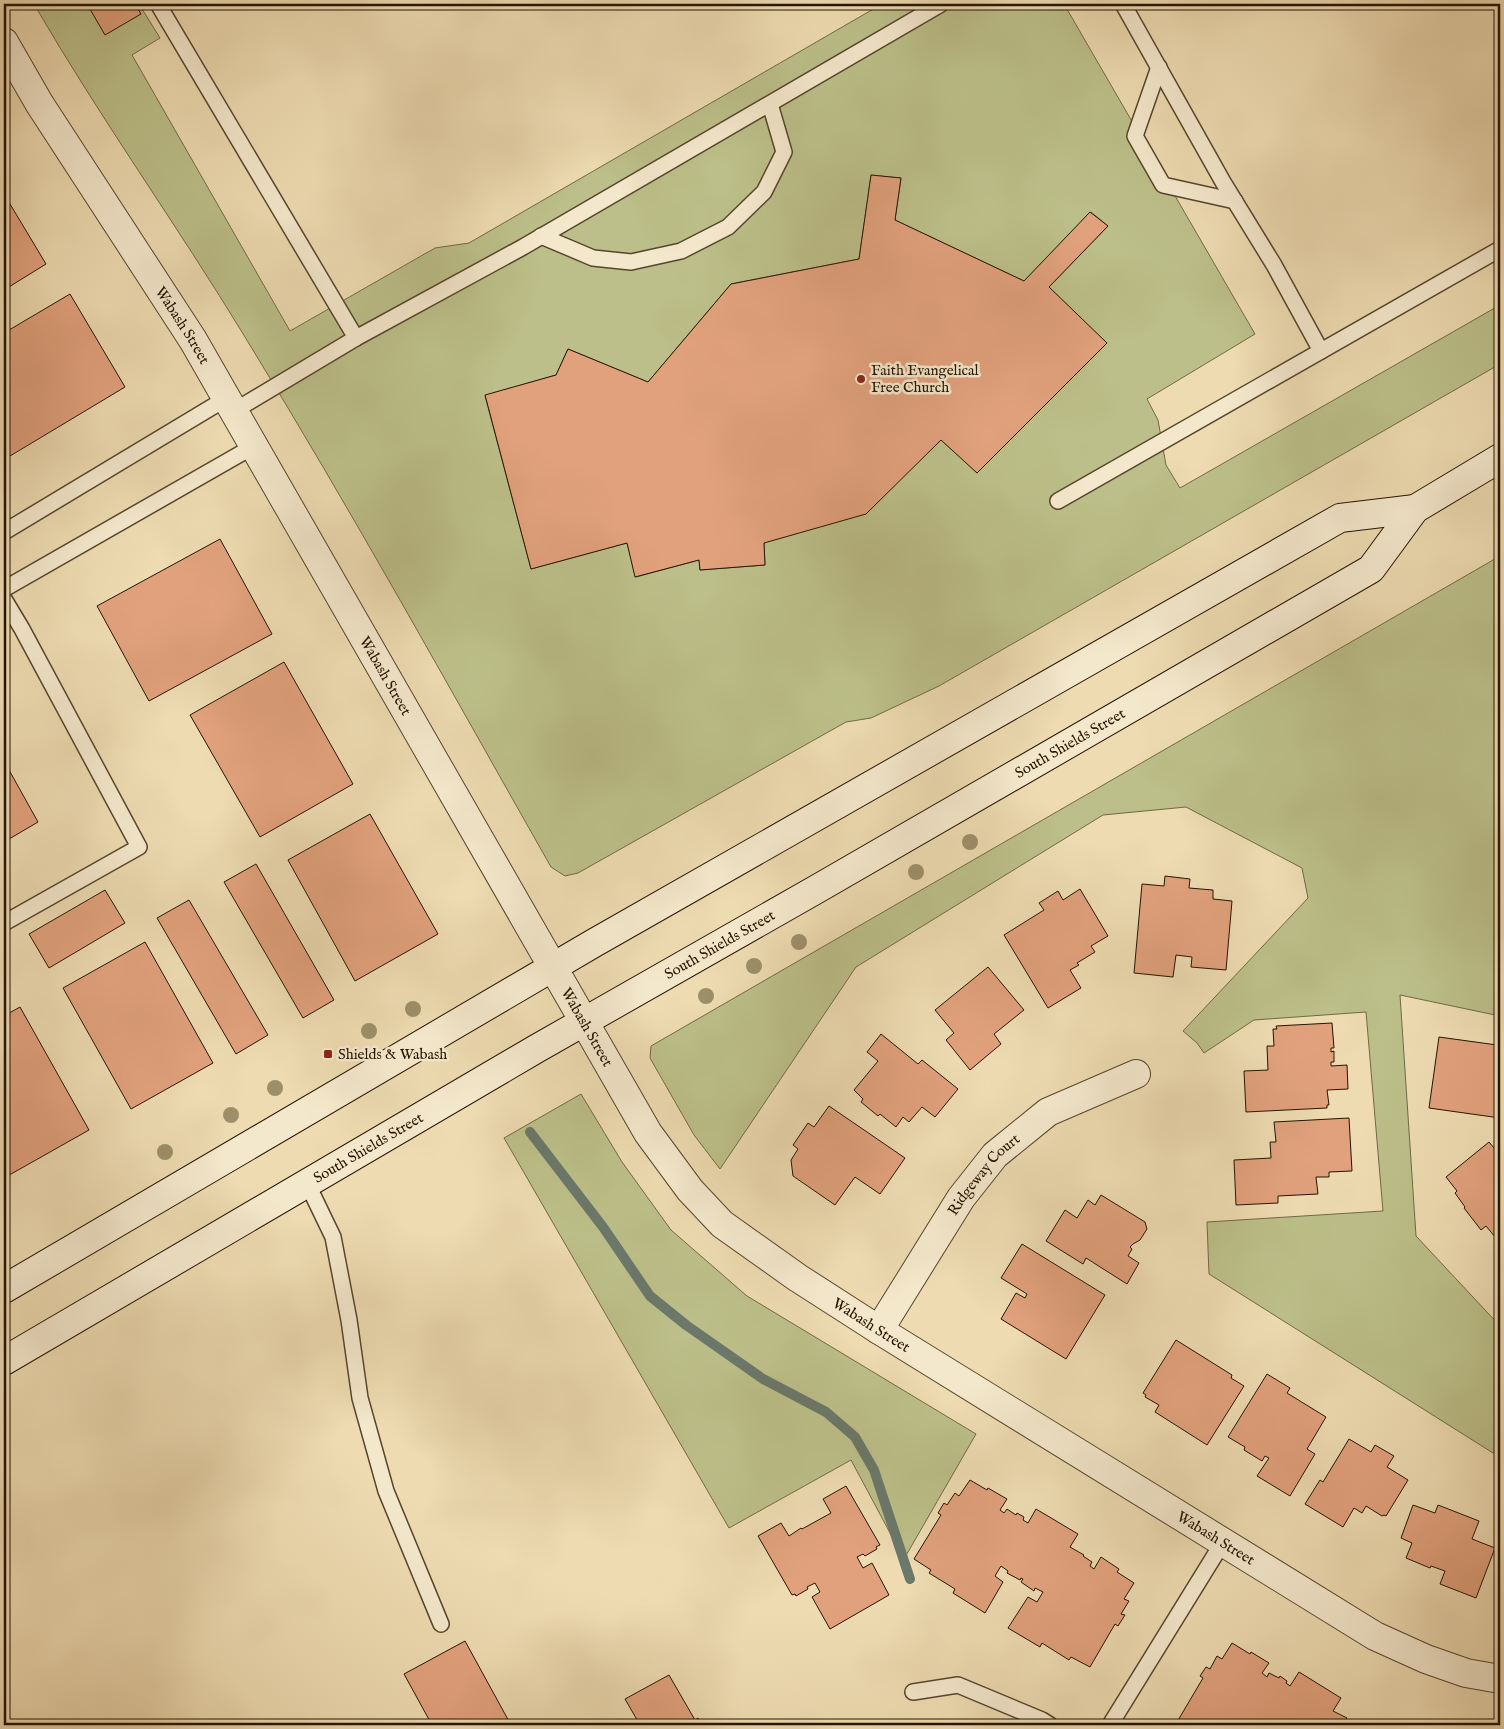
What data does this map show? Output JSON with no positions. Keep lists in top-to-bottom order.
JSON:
{
  "streets": {
    "main road": ["Wabash Street", "South Shields Street", "Ridgeway Court"]
  },
  "crossings": [
    ["Wabash Street", "South Shields Street"],
    ["Wabash Street", "Ridgeway Court"]
  ],
  "places": {
    "other": ["Faith Evangelical Free Church"],
    "transit": ["Shields & Wabash"]
  }
}
